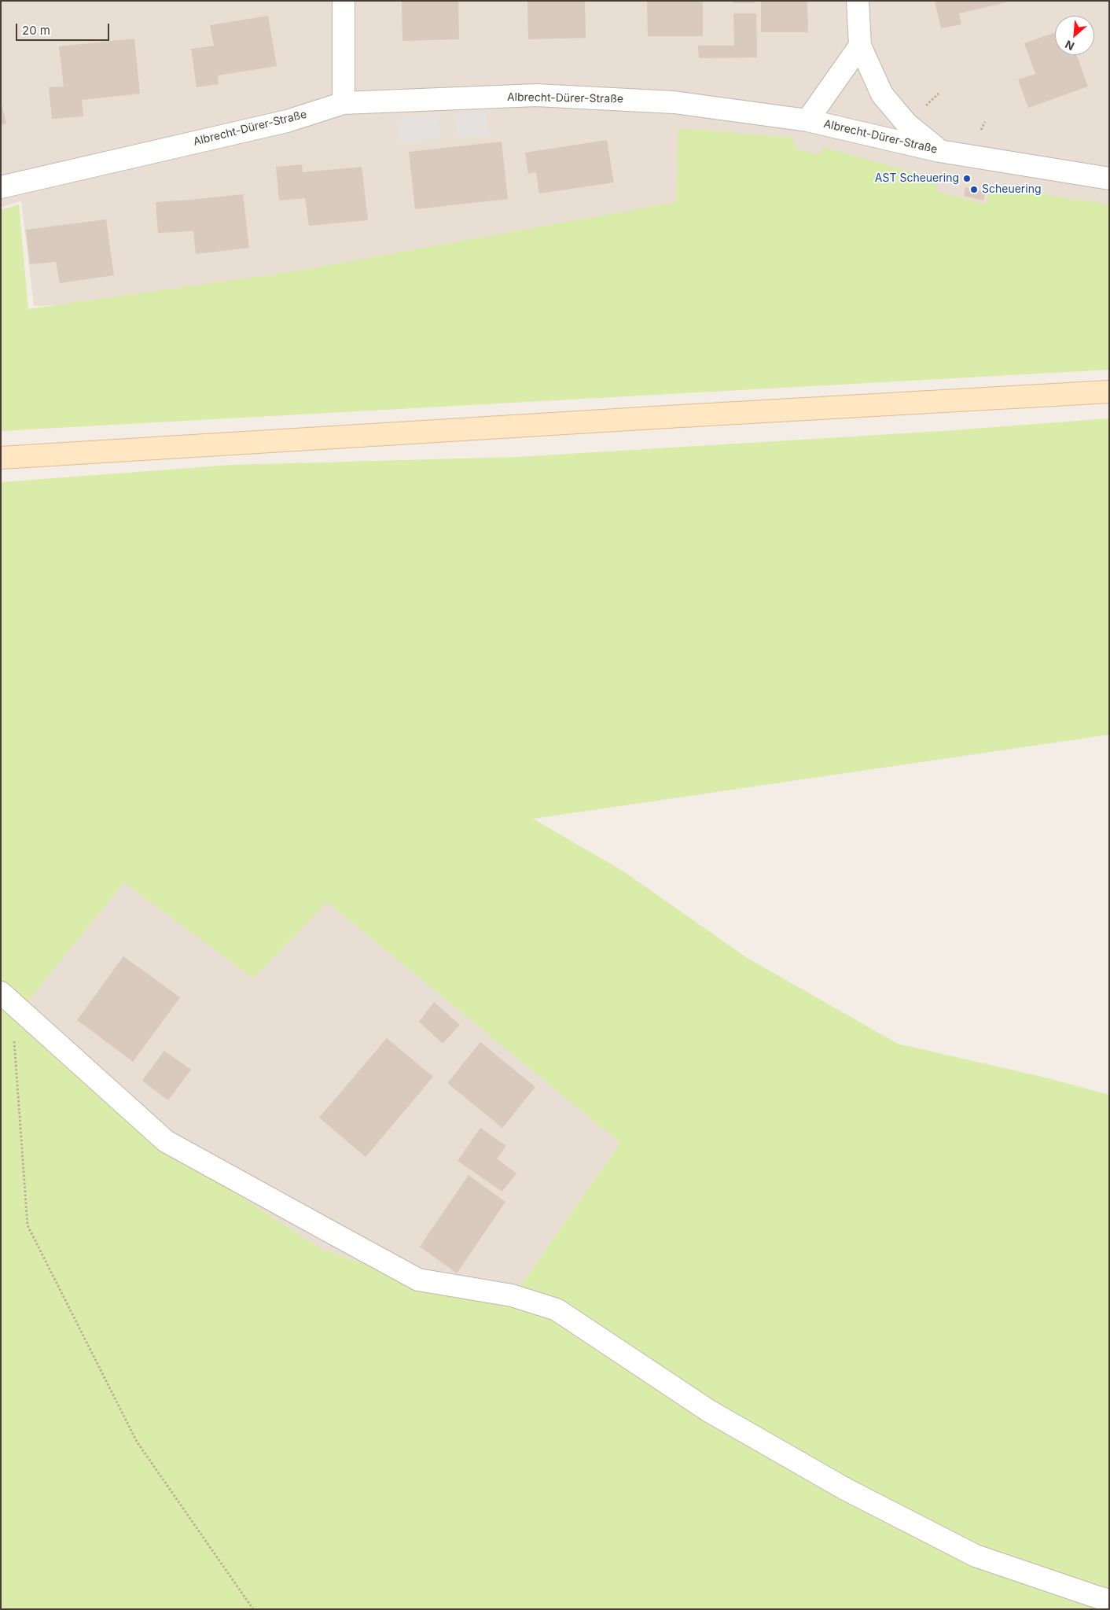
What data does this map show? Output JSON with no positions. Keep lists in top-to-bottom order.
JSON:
{
  "streets": {
    "street": ["Albrecht-Dürer-Straße"]
  },
  "places": ["AST Scheuering", "Scheuering"],
  "scale_bar": "20 m",
  "north": "bottom left"
}
